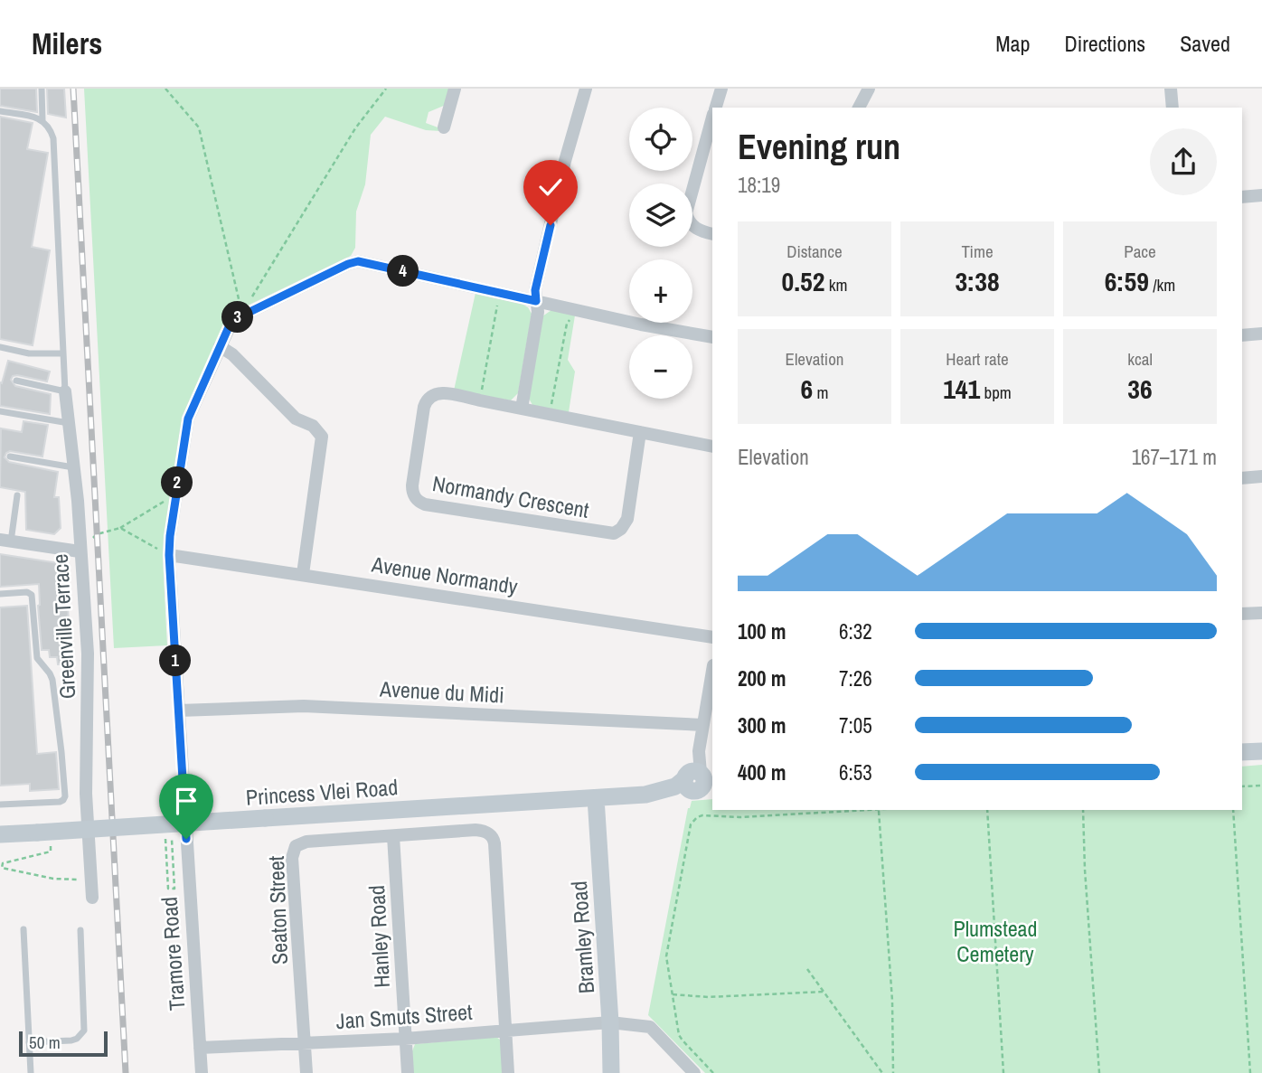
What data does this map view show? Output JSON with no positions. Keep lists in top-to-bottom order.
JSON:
{
  "streets": {
    "street": [
      "Normandy Crescent",
      "Avenue Normandy",
      "Greenville Terrace",
      "Avenue du Midi",
      "Princess Vlei Road",
      "Seaton Street",
      "Hanley Road",
      "Bramley Road",
      "Tramore Road",
      "Jan Smuts Street"
    ]
  },
  "crossings": [
    ["Avenue Normandy", "Tramore Road"],
    ["Avenue du Midi", "Tramore Road"],
    ["Princess Vlei Road", "Bramley Road"],
    ["Seaton Street", "Hanley Road"],
    ["Seaton Street", "Jan Smuts Street"],
    ["Hanley Road", "Jan Smuts Street"],
    ["Bramley Road", "Jan Smuts Street"],
    ["Tramore Road", "Jan Smuts Street"]
  ],
  "parks": ["Plumstead Cemetery"],
  "scale_bar": "50 m",
  "page": {
    "header": "Milers",
    "nav": ["Map", "Directions", "Saved"],
    "map_buttons": ["+", "−"],
    "heading": ["Evening run", "18:19"],
    "stats": [
      ["Distance", "0.52 km"],
      ["Time", "3:38"],
      ["Pace", "6:59 /km"],
      ["Elevation", "6 m"],
      ["Heart rate", "141 bpm"],
      ["kcal", "36"]
    ],
    "pins": [
      "4",
      "3",
      "2",
      "1"
    ],
    "chart": ["Elevation", "167–171 m"],
    "list": [
      {
        "name": "100 m",
        "note": "6:32"
      },
      {
        "name": "200 m",
        "note": "7:26"
      },
      {
        "name": "300 m",
        "note": "7:05"
      },
      {
        "name": "400 m",
        "note": "6:53"
      }
    ],
    "scale": "50 m"
  }
}
